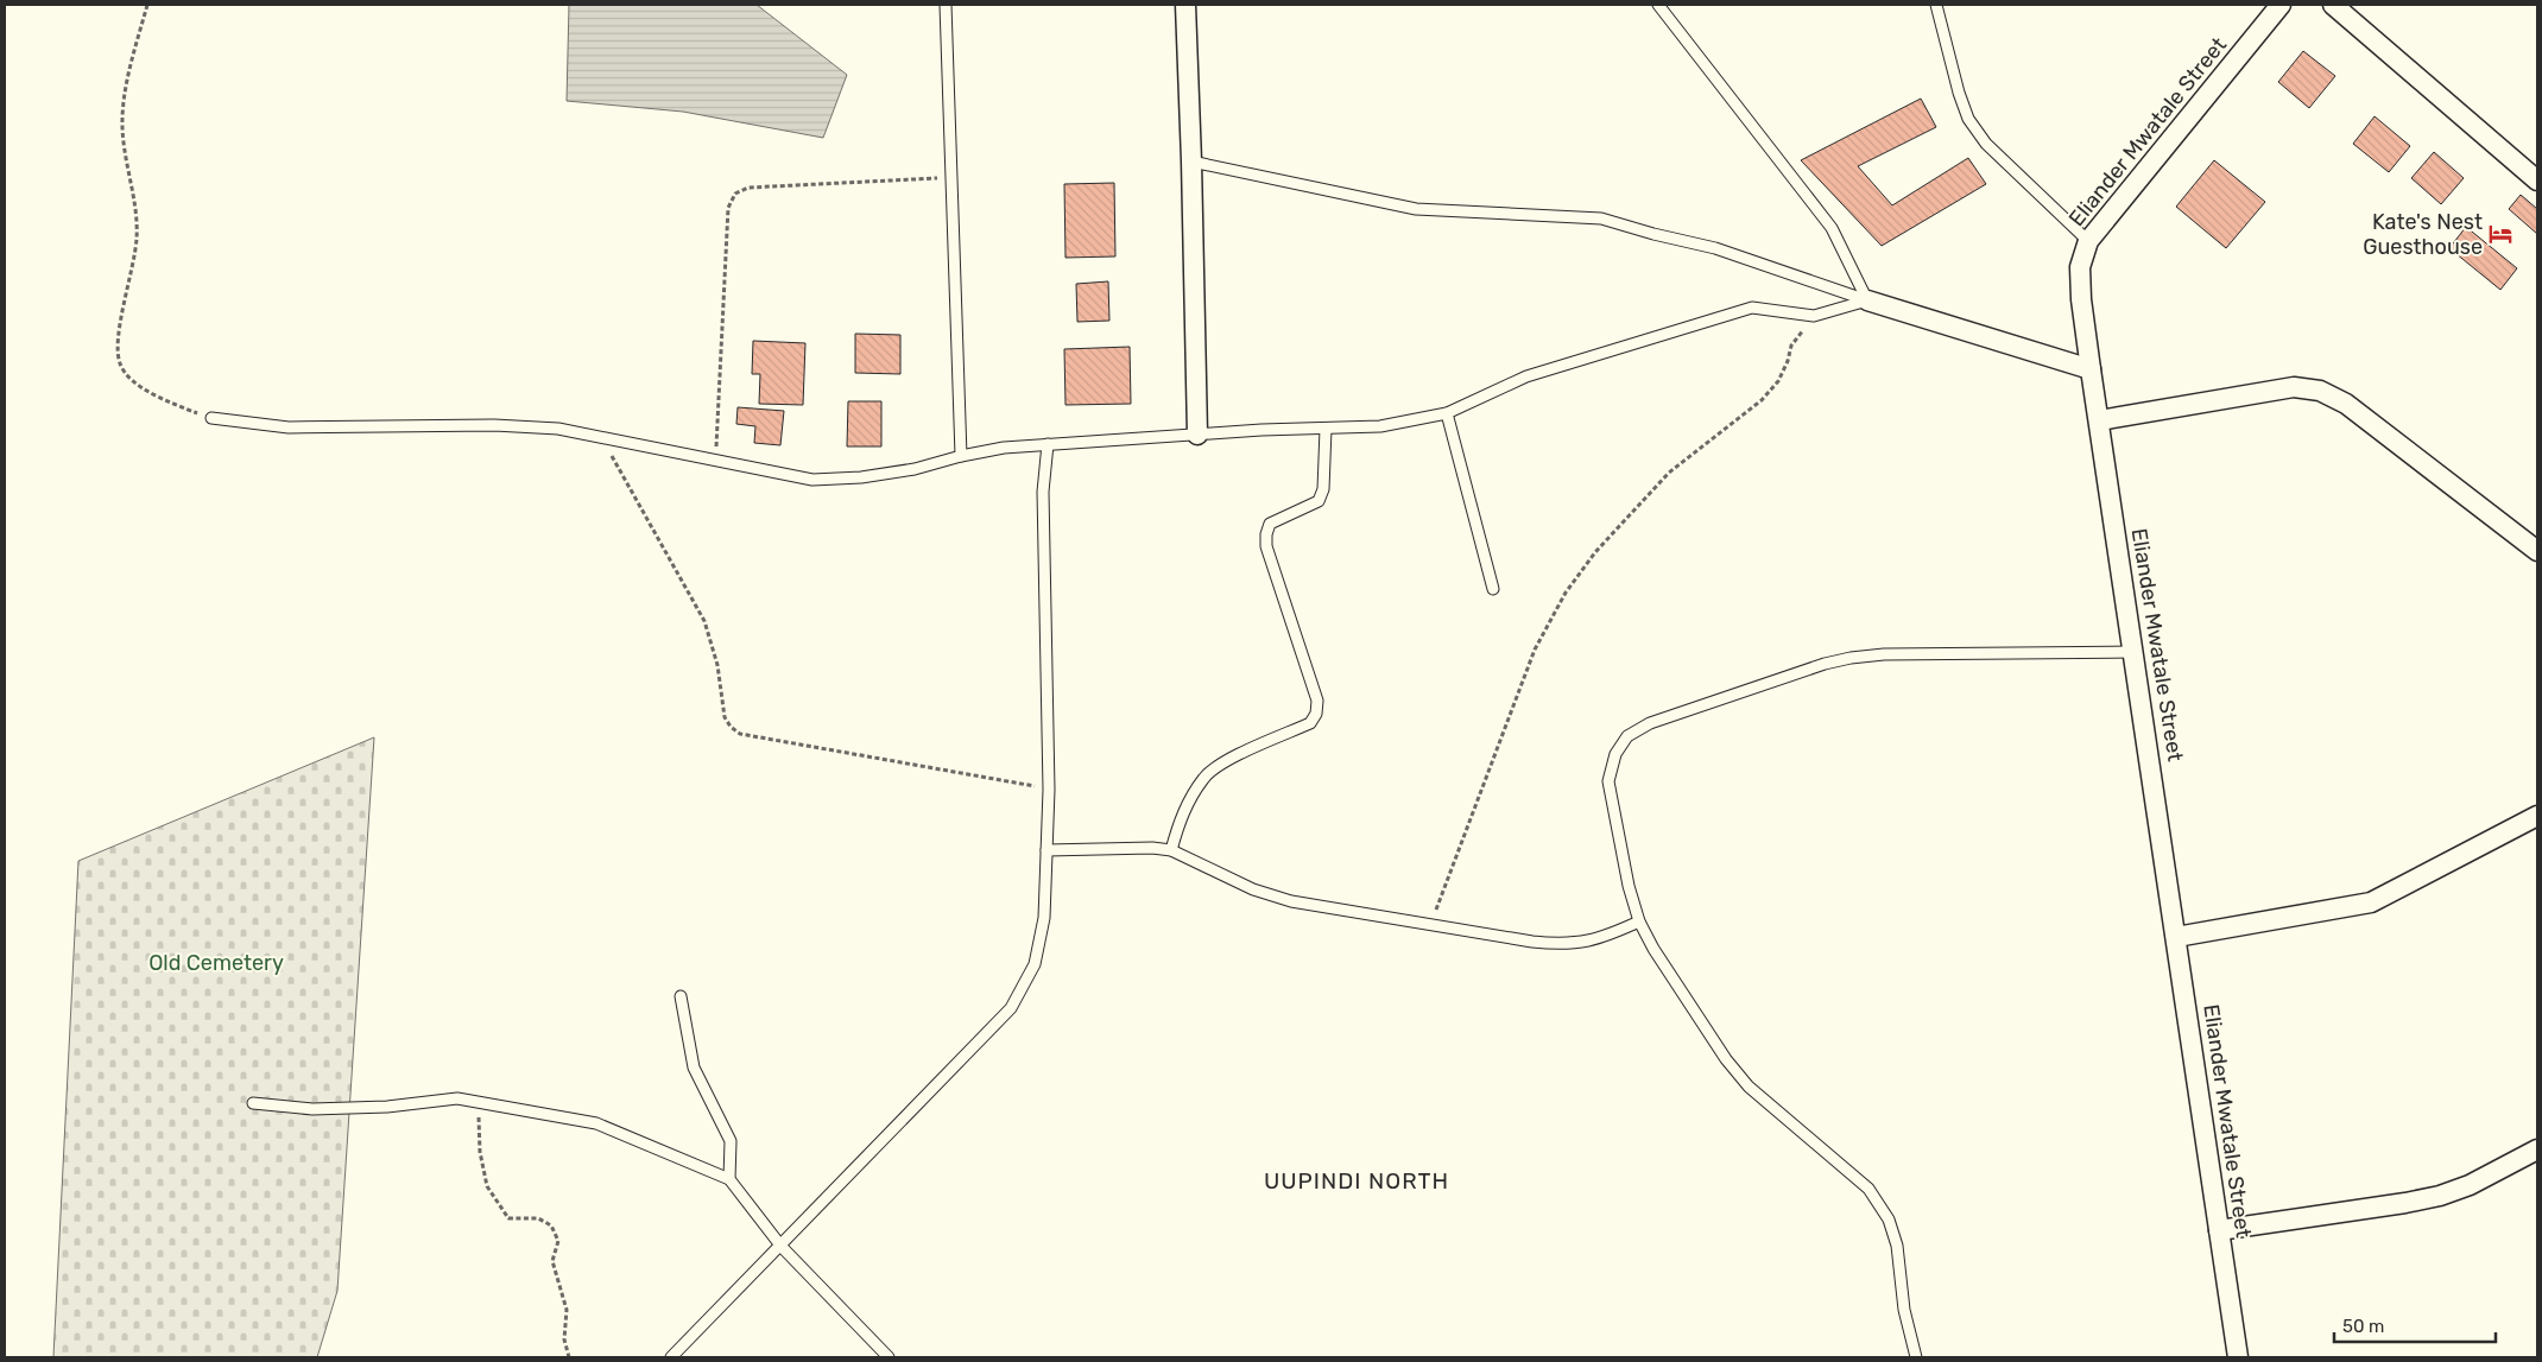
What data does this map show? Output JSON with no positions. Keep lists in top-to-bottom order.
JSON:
{
  "streets": {
    "street": ["Eliander Mwatale Street"]
  },
  "districts": ["UUPINDI NORTH"],
  "parks": ["Old Cemetery"],
  "places": {
    "hotel": ["Kate's Nest Guesthouse"]
  },
  "scale_bar": "50 m"
}
